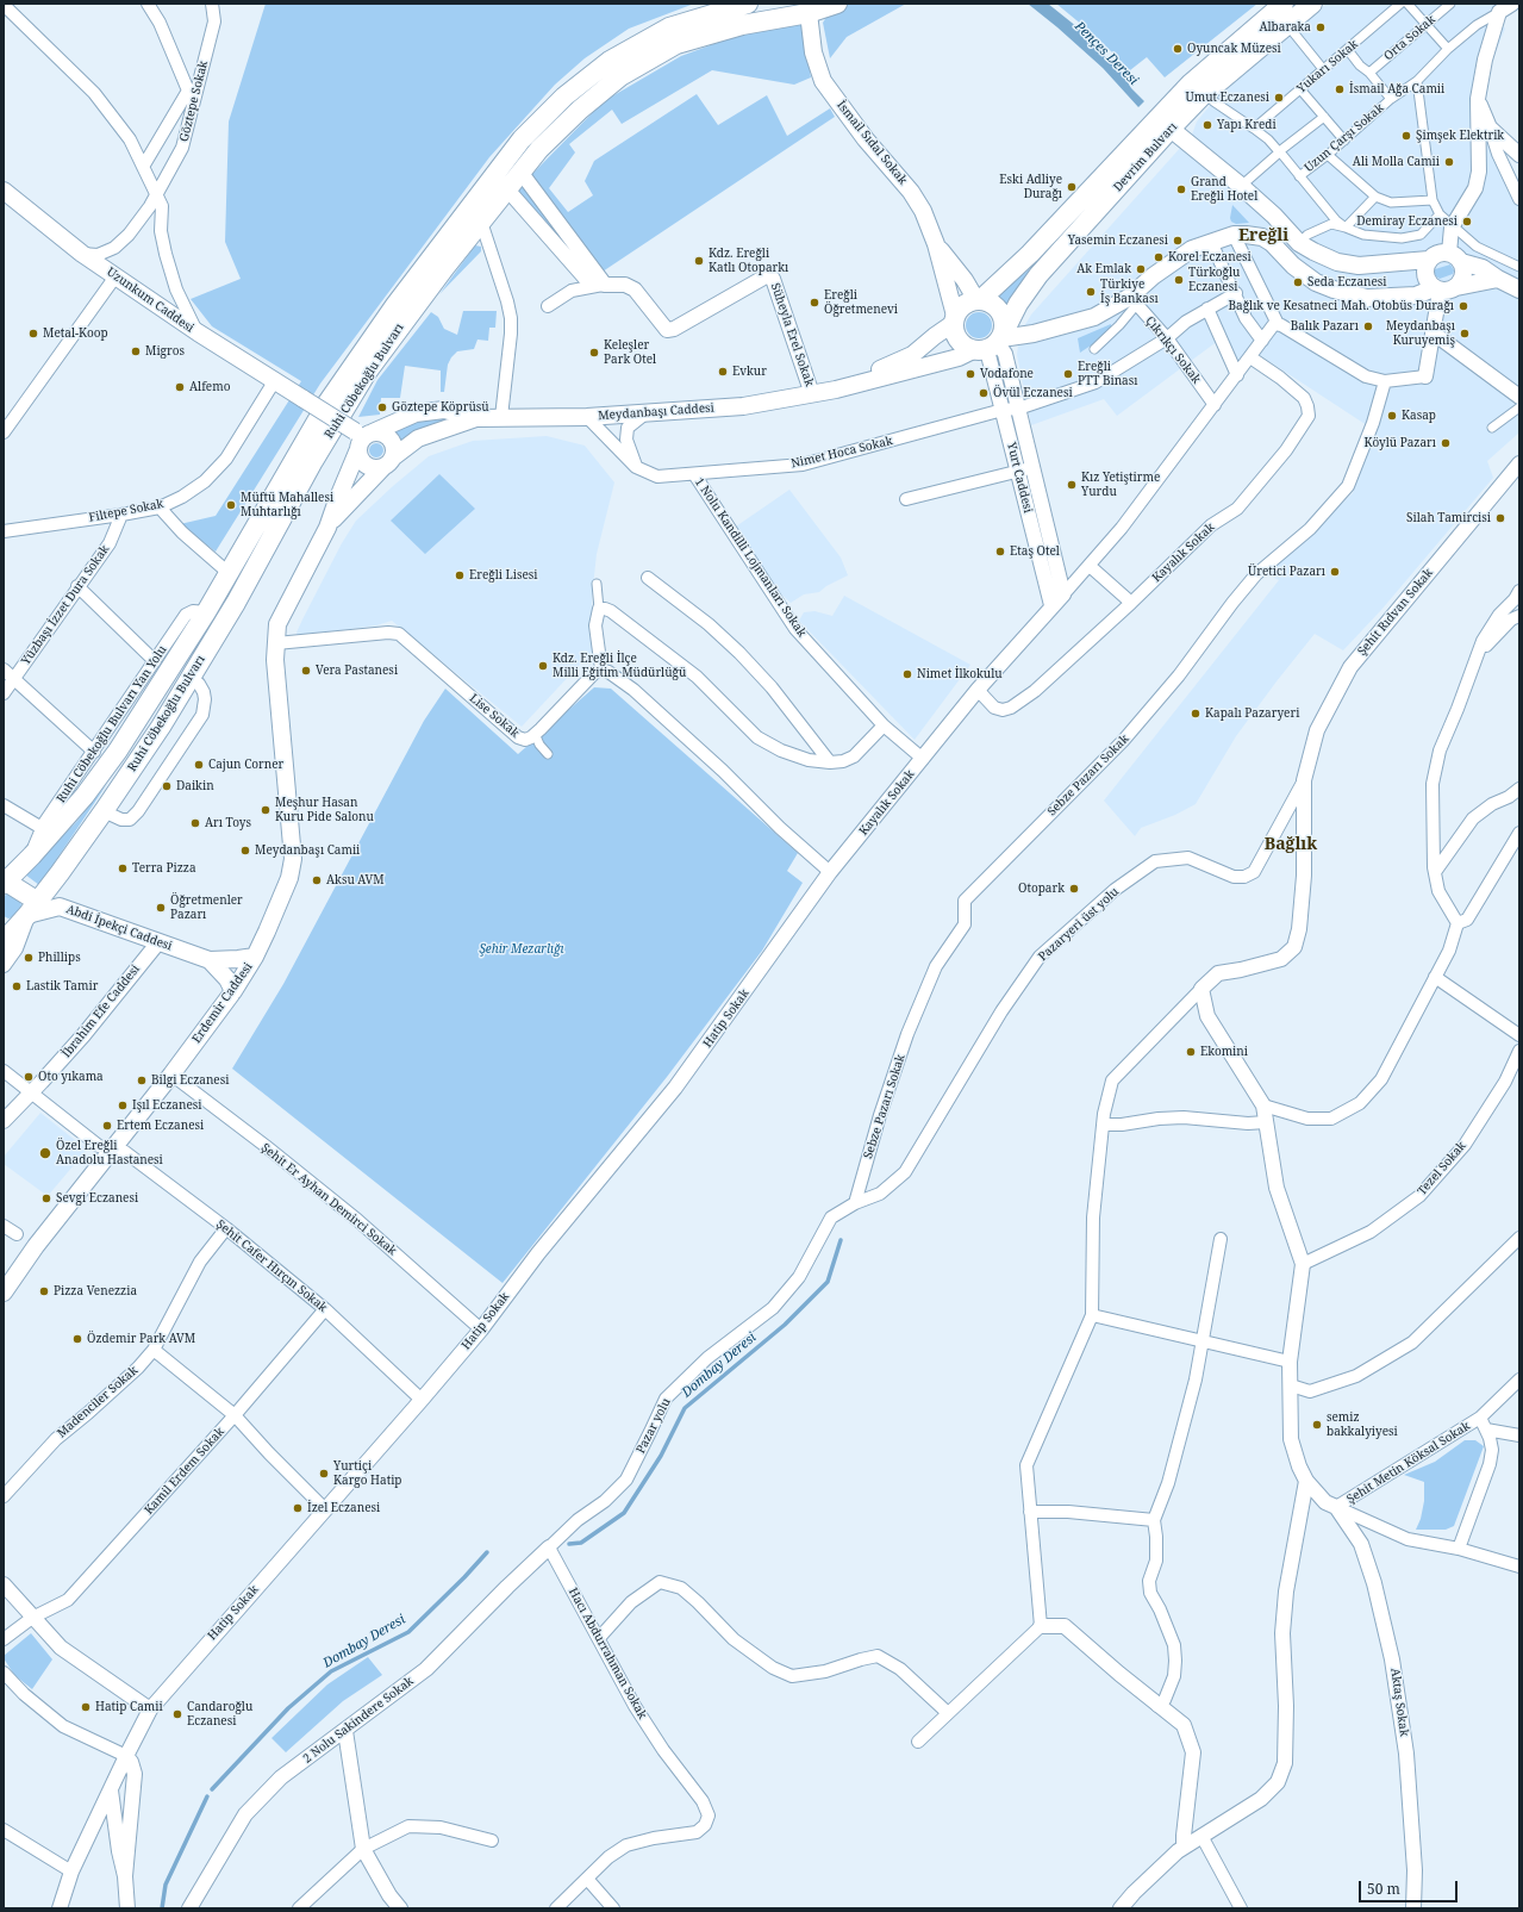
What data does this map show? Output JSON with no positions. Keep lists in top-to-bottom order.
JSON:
{
  "streets": {
    "main road": [
      "İsmail Sıdal Sokak",
      "Devrim Bulvarı",
      "Uzunkum Caddesi",
      "Ruhi Cöbekoğlu Bulvarı",
      "Meydanbaşı Caddesi",
      "Abdi İpekçi Caddesi",
      "Erdemir Caddesi"
    ],
    "street": [
      "Orta Sokak",
      "Yukarı Sokak",
      "Göztepe Sokak",
      "Uzun Çarşı Sokak",
      "Süheyla Erel Sokak",
      "Çıkrıkçı Sokak",
      "Nimet Hoca Sokak",
      "Yurt Caddesi",
      "Filtepe Sokak",
      "Kayalık Sokak",
      "1 Nolu Kandilli Lojmanları Sokak",
      "Yüzbaşı İzzet Dura Sokak",
      "Şehit Rıdvan Sokak",
      "Lise Sokak",
      "Ruhi Cöbekoğlu Bulvarı Yan Yolu",
      "Sebze Pazarı Sokak",
      "Pazaryeri üst yolu",
      "İbrahim Efe Caddesi",
      "Hatip Sokak",
      "Tezel Sokak",
      "Şehit Er Ayhan Demirci Sokak",
      "Şehit Cafer Hırçın Sokak",
      "Madenciler Sokak",
      "Pazar yolu",
      "Şehit Metin Köksal Sokak",
      "Kamil Erdem Sokak",
      "Hacı Abdurrahman Sokak",
      "Aktaş Sokak",
      "2 Nolu Sakindere Sokak"
    ]
  },
  "crossings": [
    ["Göztepe Sokak", "Uzunkum Caddesi"],
    ["İsmail Sıdal Sokak", "Devrim Bulvarı"],
    ["İsmail Sıdal Sokak", "Ruhi Cöbekoğlu Bulvarı"],
    ["İsmail Sıdal Sokak", "Meydanbaşı Caddesi"],
    ["Devrim Bulvarı", "Meydanbaşı Caddesi"],
    ["Devrim Bulvarı", "Yurt Caddesi"],
    ["Uzunkum Caddesi", "Meydanbaşı Caddesi"],
    ["Uzunkum Caddesi", "Filtepe Sokak"],
    ["Uzunkum Caddesi", "Erdemir Caddesi"],
    ["Süheyla Erel Sokak", "Ruhi Cöbekoğlu Bulvarı"],
    ["Süheyla Erel Sokak", "Meydanbaşı Caddesi"],
    ["Çıkrıkçı Sokak", "Meydanbaşı Caddesi"],
    ["Çıkrıkçı Sokak", "Nimet Hoca Sokak"],
    ["Çıkrıkçı Sokak", "Kayalık Sokak"],
    ["Ruhi Cöbekoğlu Bulvarı", "Ruhi Cöbekoğlu Bulvarı Yan Yolu"],
    ["Ruhi Cöbekoğlu Bulvarı", "Abdi İpekçi Caddesi"],
    ["Meydanbaşı Caddesi", "Nimet Hoca Sokak"],
    ["Meydanbaşı Caddesi", "Yurt Caddesi"],
    ["Meydanbaşı Caddesi", "Erdemir Caddesi"],
    ["Nimet Hoca Sokak", "Yurt Caddesi"],
    ["Nimet Hoca Sokak", "1 Nolu Kandilli Lojmanları Sokak"],
    ["Yurt Caddesi", "Kayalık Sokak"],
    ["Filtepe Sokak", "Yüzbaşı İzzet Dura Sokak"],
    ["Kayalık Sokak", "1 Nolu Kandilli Lojmanları Sokak"],
    ["Kayalık Sokak", "Hatip Sokak"],
    ["Şehit Rıdvan Sokak", "Pazaryeri üst yolu"],
    ["Lise Sokak", "Erdemir Caddesi"],
    ["Sebze Pazarı Sokak", "Pazaryeri üst yolu"],
    ["Sebze Pazarı Sokak", "Pazar yolu"],
    ["Pazaryeri üst yolu", "Pazar yolu"],
    ["Abdi İpekçi Caddesi", "Erdemir Caddesi"],
    ["Abdi İpekçi Caddesi", "İbrahim Efe Caddesi"],
    ["Erdemir Caddesi", "Şehit Er Ayhan Demirci Sokak"],
    ["Erdemir Caddesi", "Şehit Cafer Hırçın Sokak"],
    ["İbrahim Efe Caddesi", "Şehit Cafer Hırçın Sokak"],
    ["Hatip Sokak", "Şehit Er Ayhan Demirci Sokak"],
    ["Hatip Sokak", "Şehit Cafer Hırçın Sokak"],
    ["Şehit Cafer Hırçın Sokak", "Madenciler Sokak"],
    ["Şehit Cafer Hırçın Sokak", "Kamil Erdem Sokak"],
    ["Pazar yolu", "Hacı Abdurrahman Sokak"],
    ["Pazar yolu", "2 Nolu Sakindere Sokak"],
    ["Şehit Metin Köksal Sokak", "Aktaş Sokak"],
    ["Hacı Abdurrahman Sokak", "2 Nolu Sakindere Sokak"]
  ],
  "districts": ["Ereğli", "Bağlık"],
  "water": ["Pençes Deresi", "Dombay Deresi"],
  "parks": ["Şehir Mezarlığı"],
  "places": [
    "Albaraka",
    "Oyuncak Müzesi",
    "İsmail Ağa Camii",
    "Umut Eczanesi",
    "Yapı Kredi",
    "Şimşek Elektrik",
    "Ali Molla Camii",
    "Eski Adliye Durağı",
    "Grand Ereğli Hotel",
    "Demiray Eczanesi",
    "Yasemin Eczanesi",
    "Korel Eczanesi",
    "Kdz. Ereğli Katlı Otoparkı",
    "Ak Emlak",
    "Türkoğlu Eczanesi",
    "Seda Eczanesi",
    "Türkiye İş Bankası",
    "Ereğli Öğretmenevi",
    "Bağlık ve Kesatneci Mah. Otobüs Durağı",
    "Balık Pazarı",
    "Metal-Koop",
    "Meydanbaşı Kuruyemiş",
    "Migros",
    "Keleşler Park Otel",
    "Evkur",
    "Vodafone",
    "Ereğli PTT Binası",
    "Alfemo",
    "Övül Eczanesi",
    "Göztepe Köprüsü",
    "Kasap",
    "Köylü Pazarı",
    "Kız Yetiştirme Yurdu",
    "Müftü Mahallesi Muhtarlığı",
    "Silah Tamircisi",
    "Etaş Otel",
    "Üretici Pazarı",
    "Ereğli Lisesi",
    "Kdz. Ereğli İlçe Milli Eğitim Müdürlüğü",
    "Vera Pastanesi",
    "Nimet İlkokulu",
    "Kapalı Pazaryeri",
    "Cajun Corner",
    "Daikin",
    "Meşhur Hasan Kuru Pide Salonu",
    "Arı Toys",
    "Meydanbaşı Camii",
    "Terra Pizza",
    "Aksu AVM",
    "Otopark",
    "Öğretmenler Pazarı",
    "Phillips",
    "Lastik Tamir",
    "Ekomini",
    "Oto yıkama",
    "Bilgi Eczanesi",
    "Işıl Eczanesi",
    "Ertem Eczanesi",
    "Özel Ereğli Anadolu Hastanesi",
    "Sevgi Eczanesi",
    "Pizza Venezzia",
    "Özdemir Park AVM",
    "semiz bakkalyiyesi",
    "Yurtiçi Kargo Hatip",
    "İzel Eczanesi",
    "Hatip Camii",
    "Candaroğlu Eczanesi"
  ],
  "scale_bar": "50 m"
}
